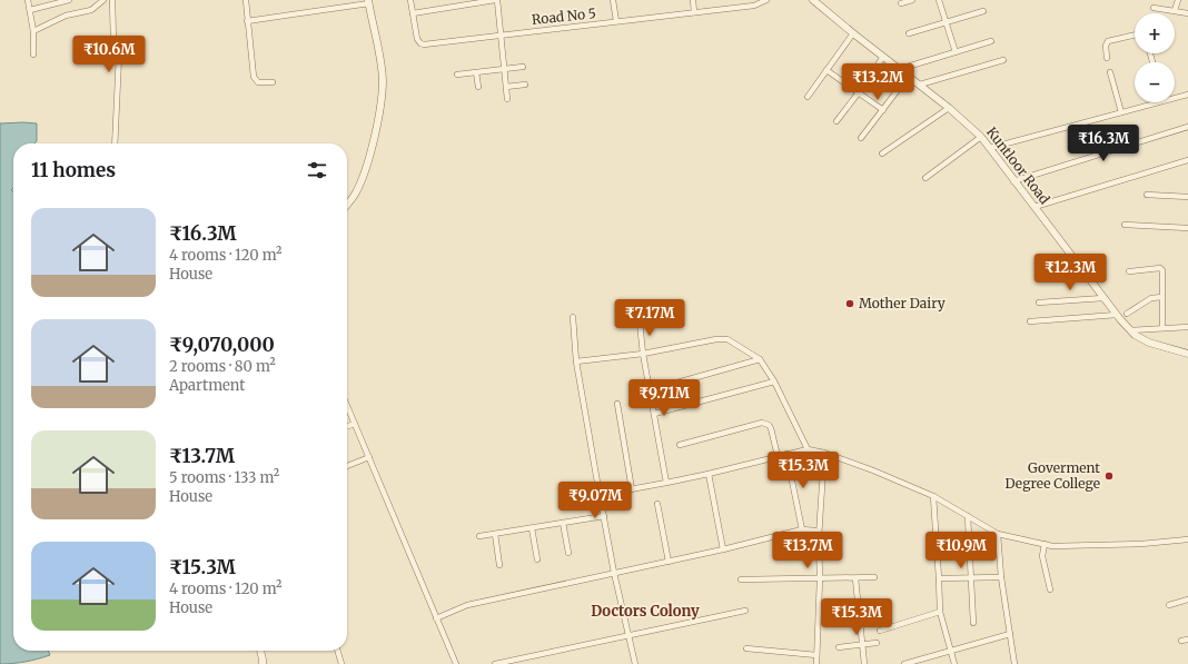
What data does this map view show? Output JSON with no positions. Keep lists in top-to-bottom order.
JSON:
{
  "streets": {
    "street": ["Road No 5", "Kuntloor Road"]
  },
  "districts": ["Doctors Colony"],
  "places": ["Mother Dairy", "Goverment Degree College"],
  "page": {
    "map_buttons": ["+", "−"],
    "price": [
      "₹10.6M",
      "₹13.2M",
      "₹16.3M",
      "₹12.3M",
      "₹7.17M",
      "₹9.71M",
      "₹15.3M",
      "₹9.07M",
      "₹13.7M",
      "₹10.9M",
      "₹15.3M"
    ],
    "heading": "11 homes",
    "list": [
      {
        "name": "₹16.3M",
        "note": "4 rooms · 120 m² · House"
      },
      {
        "name": "₹9,070,000",
        "note": "2 rooms · 80 m² · Apartment"
      },
      {
        "name": "₹13.7M",
        "note": "5 rooms · 133 m² · House"
      },
      {
        "name": "₹15.3M",
        "note": "4 rooms · 120 m² · House"
      }
    ]
  }
}
